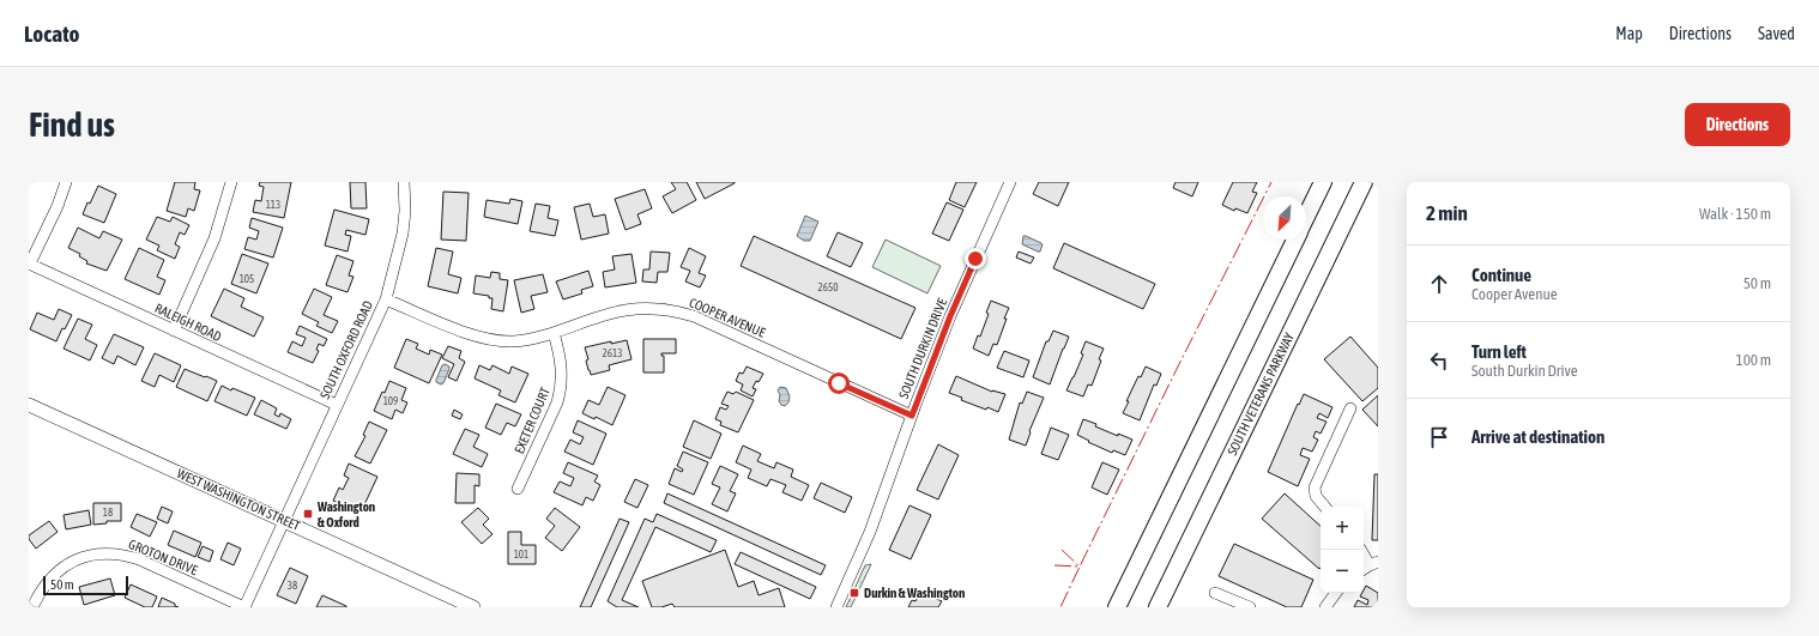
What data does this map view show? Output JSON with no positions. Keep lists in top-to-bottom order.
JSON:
{
  "streets": {
    "highway": ["SOUTH VETERANS PARKWAY"],
    "street": [
      "COOPER AVENUE",
      "RALEIGH ROAD",
      "SOUTH DURKIN DRIVE",
      "SOUTH OXFORD ROAD",
      "EXETER COURT",
      "WEST WASHINGTON STREET",
      "GROTON DRIVE"
    ]
  },
  "crossings": [
    ["COOPER AVENUE", "SOUTH DURKIN DRIVE"],
    ["COOPER AVENUE", "SOUTH OXFORD ROAD"],
    ["COOPER AVENUE", "EXETER COURT"],
    ["RALEIGH ROAD", "SOUTH OXFORD ROAD"],
    ["SOUTH OXFORD ROAD", "WEST WASHINGTON STREET"],
    ["SOUTH OXFORD ROAD", "GROTON DRIVE"]
  ],
  "places": {
    "transit": ["Washington & Oxford", "Durkin & Washington"]
  },
  "house_numbers": [
    "113",
    "105",
    "2650",
    "2613",
    "109",
    "18",
    "101",
    "38"
  ],
  "scale_bar": "50 m",
  "north": "bottom left",
  "page": {
    "header": "Locato",
    "nav": ["Map", "Directions", "Saved"],
    "buttons": "Directions",
    "title": "Find us",
    "heading": ["2 min", "Walk · 150 m"],
    "list": [
      ["Continue", "Cooper Avenue", "50 m"],
      ["Turn left", "South Durkin Drive", "100 m"],
      "Arrive at destination"
    ],
    "map_buttons": ["+", "−"],
    "scale": "50 m"
  }
}
